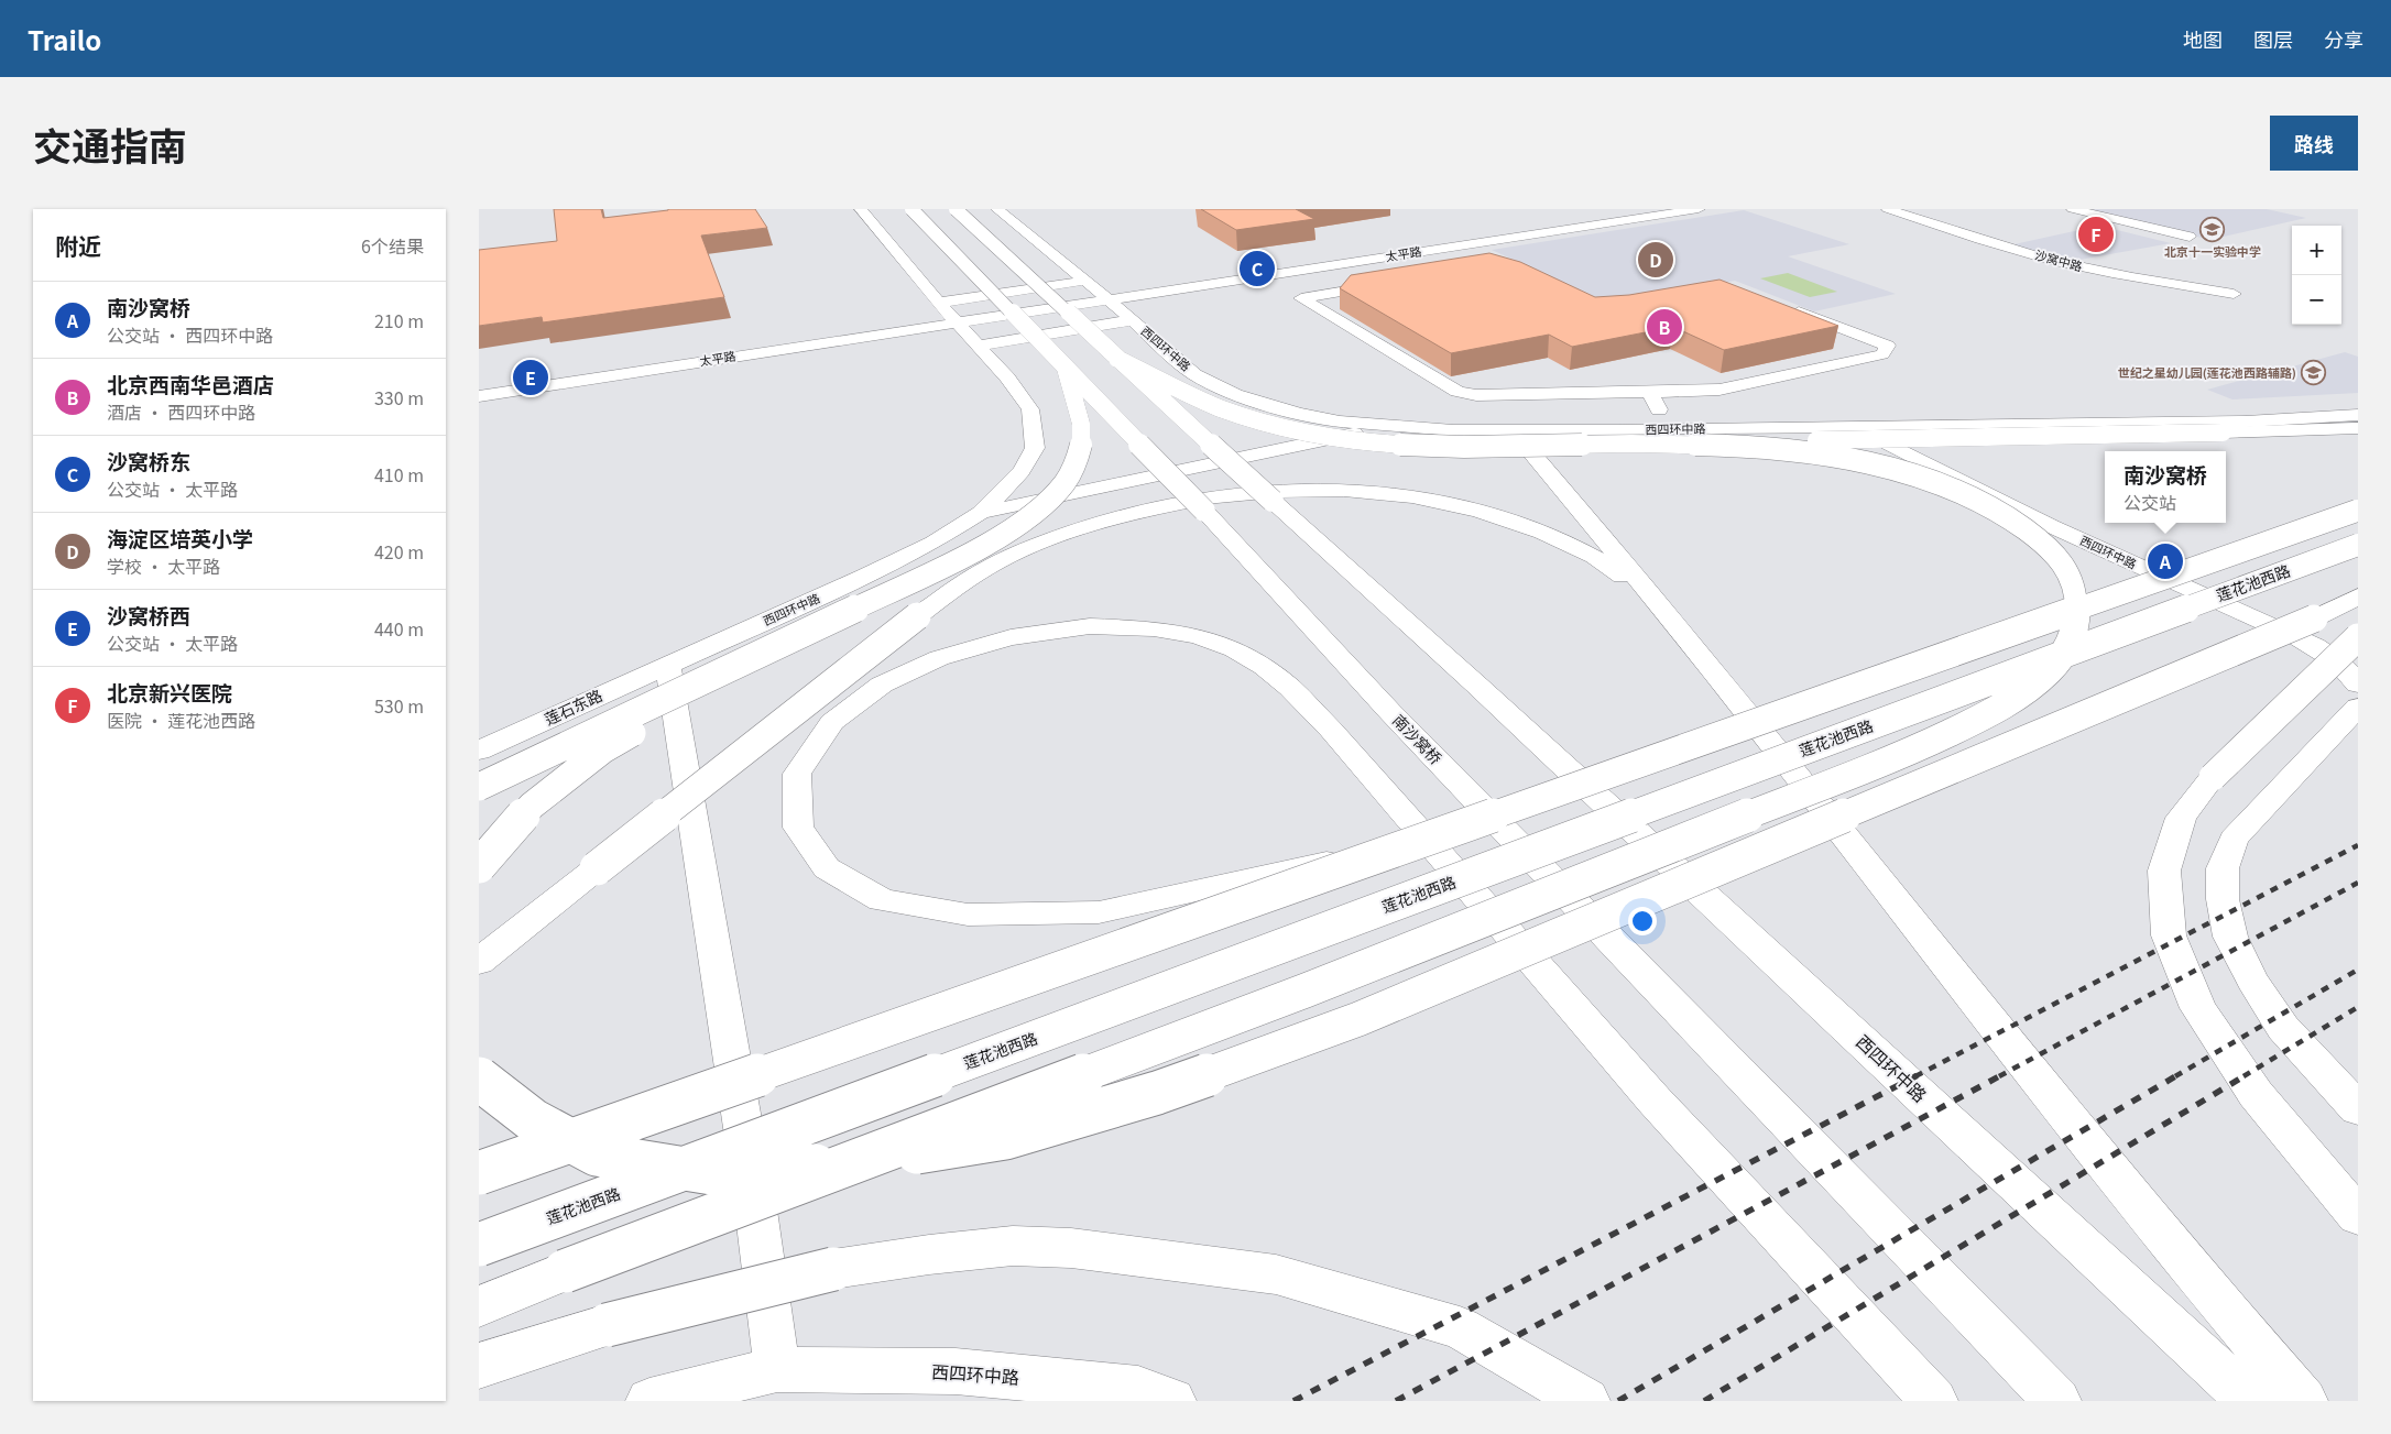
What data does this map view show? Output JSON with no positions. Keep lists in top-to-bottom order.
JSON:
{
  "streets": {
    "main road": [
      "太平路",
      "沙窝中路",
      "西四环中路",
      "莲花池西路",
      "莲石东路",
      "南沙窝桥"
    ]
  },
  "crossings": [
    ["太平路", "西四环中路"],
    ["西四环中路", "莲石东路"]
  ],
  "places": {
    "school or university": ["北京十一实验中学", "世纪之星幼儿园(莲花池西路辅路)"]
  },
  "page": {
    "header": "Trailo",
    "nav": ["地图", "图层", "分享"],
    "title": "交通指南",
    "buttons": "路线",
    "heading": ["附近", "6个结果"],
    "pins": [
      "F",
      "D",
      "C",
      "B",
      "E",
      "A"
    ],
    "map_buttons": ["+", "−"],
    "list": [
      {
        "mark": "A",
        "name": "南沙窝桥",
        "note": "公交站 · 西四环中路",
        "value": "210 m"
      },
      {
        "mark": "B",
        "name": "北京西南华邑酒店",
        "note": "酒店 · 西四环中路",
        "value": "330 m"
      },
      {
        "mark": "C",
        "name": "沙窝桥东",
        "note": "公交站 · 太平路",
        "value": "410 m"
      },
      {
        "mark": "D",
        "name": "海淀区培英小学",
        "note": "学校 · 太平路",
        "value": "420 m"
      },
      {
        "mark": "E",
        "name": "沙窝桥西",
        "note": "公交站 · 太平路",
        "value": "440 m"
      },
      {
        "mark": "F",
        "name": "北京新兴医院",
        "note": "医院 · 莲花池西路",
        "value": "530 m"
      }
    ],
    "popup": ["南沙窝桥", "公交站"]
  }
}
